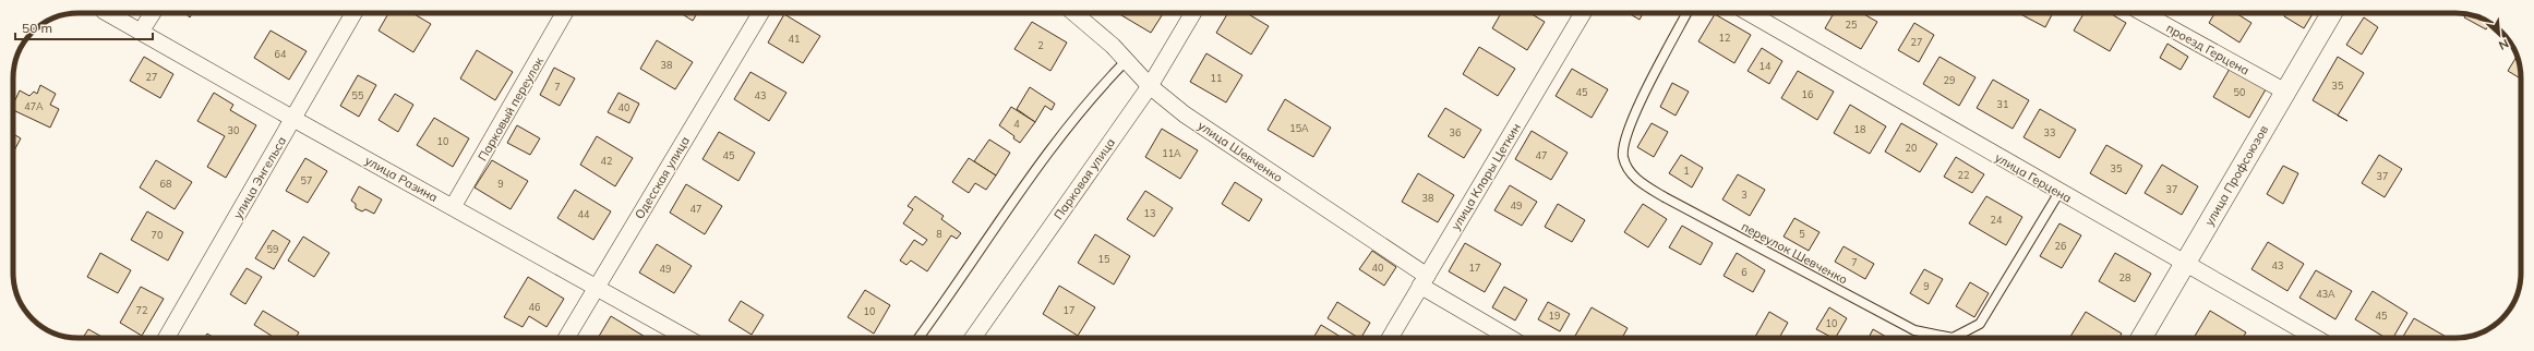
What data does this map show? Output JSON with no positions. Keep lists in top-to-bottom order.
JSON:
{
  "streets": {
    "street": [
      "проезд Герцена",
      "Парковый переулок",
      "улица Шевченко",
      "улица Профсоюзов",
      "улица Клары Цеткин",
      "улица Энгельса",
      "Одесская улица",
      "улица Герцена",
      "улица Разина",
      "Парковая улица"
    ],
    "lane": ["переулок Шевченко"]
  },
  "crossings": [
    ["проезд Герцена", "улица Профсоюзов"],
    ["Парковый переулок", "улица Разина"],
    ["улица Шевченко", "улица Клары Цеткин"],
    ["улица Шевченко", "Парковая улица"],
    ["улица Профсоюзов", "улица Герцена"],
    ["улица Энгельса", "улица Разина"],
    ["Одесская улица", "улица Разина"],
    ["улица Герцена", "переулок Шевченко"]
  ],
  "house_numbers": [
    "25",
    "12",
    "41",
    "27",
    "2",
    "64",
    "38",
    "14",
    "27",
    "11",
    "29",
    "35",
    "7",
    "45",
    "50",
    "16",
    "55",
    "43",
    "31",
    "47А",
    "40",
    "4",
    "15А",
    "18",
    "30",
    "36",
    "33",
    "10",
    "20",
    "11А",
    "45",
    "47",
    "42",
    "35",
    "1",
    "22",
    "37",
    "57",
    "68",
    "9",
    "37",
    "3",
    "38",
    "49",
    "47",
    "13",
    "44",
    "24",
    "8",
    "5",
    "70",
    "26",
    "59",
    "15",
    "7",
    "43",
    "40",
    "17",
    "49",
    "6",
    "28",
    "9",
    "43А",
    "46",
    "72",
    "17",
    "10",
    "19",
    "45",
    "10"
  ],
  "scale_bar": "50 m",
  "north": "bottom right"
}
